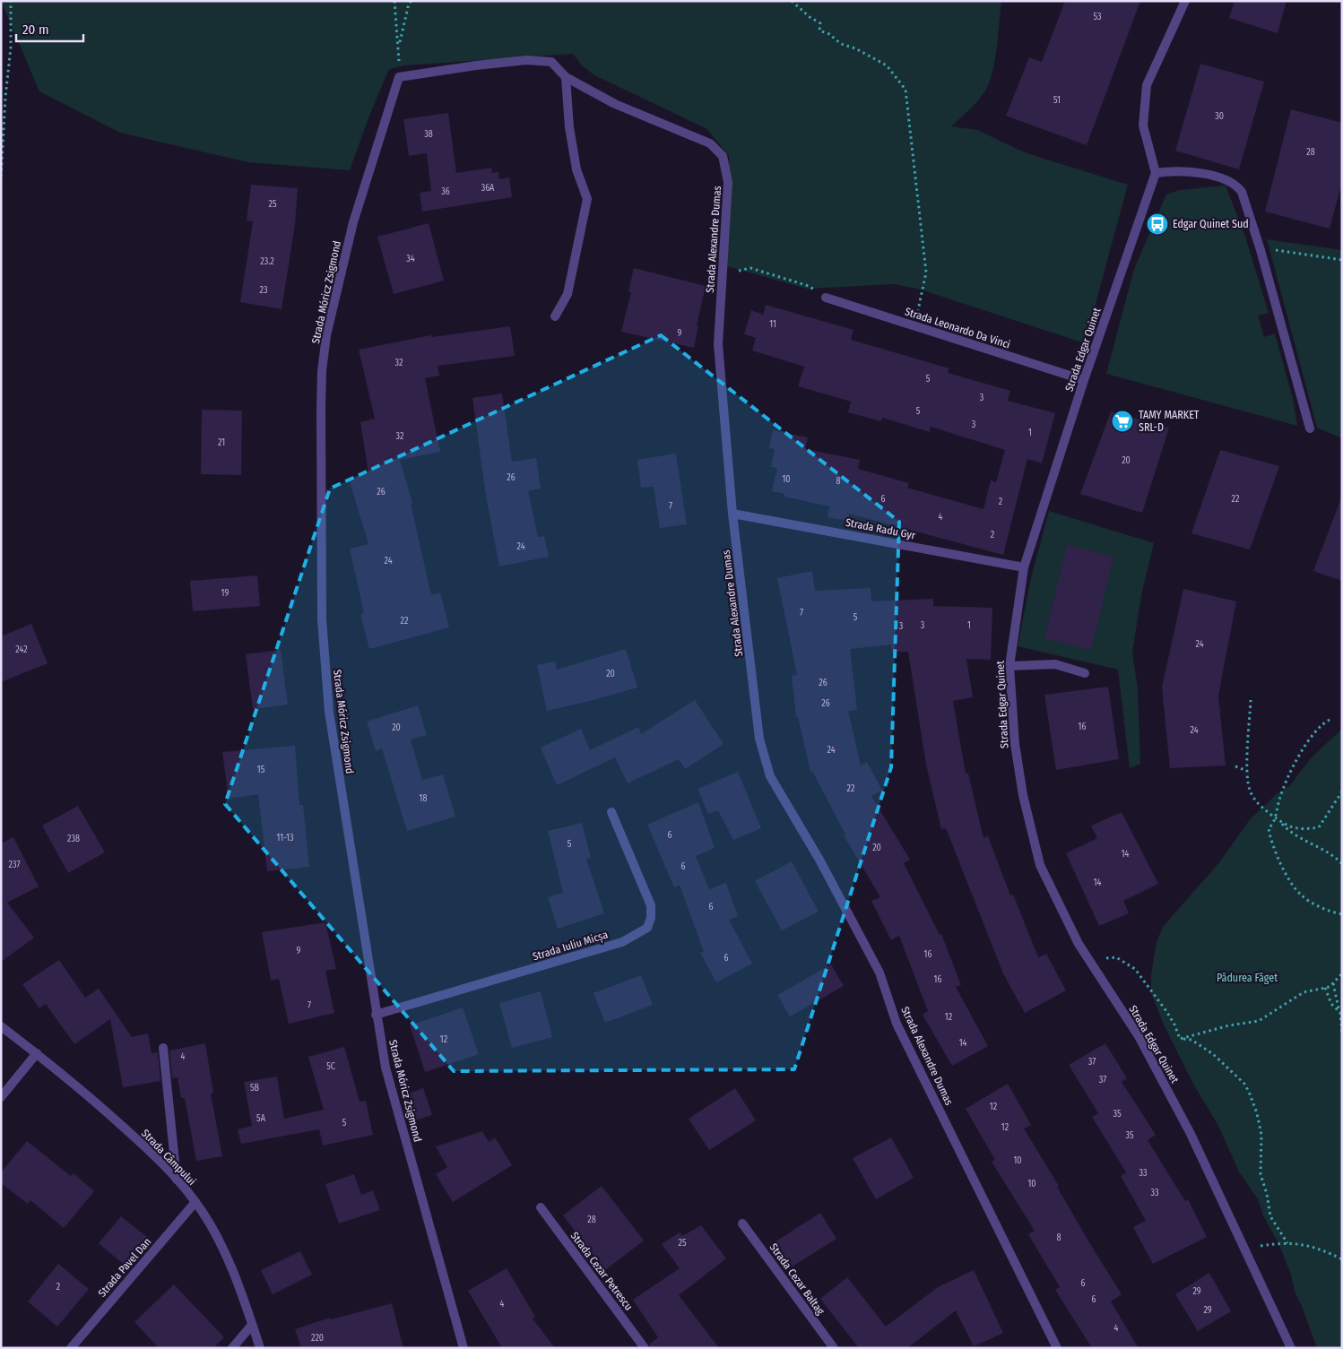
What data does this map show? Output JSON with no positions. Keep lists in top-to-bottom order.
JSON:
{
  "streets": {
    "street": [
      "Strada Alexandre Dumas",
      "Strada Móricz Zsigmond",
      "Strada Leonardo Da Vinci",
      "Strada Edgar Quinet",
      "Strada Radu Gyr",
      "Strada Iuliu Micșa",
      "Strada Câmpului",
      "Strada Pavel Dan",
      "Strada Cezar Petrescu",
      "Strada Cezar Baltag"
    ]
  },
  "crossings": [
    ["Strada Alexandre Dumas", "Strada Móricz Zsigmond"],
    ["Strada Alexandre Dumas", "Strada Radu Gyr"],
    ["Strada Móricz Zsigmond", "Strada Iuliu Micșa"],
    ["Strada Leonardo Da Vinci", "Strada Edgar Quinet"],
    ["Strada Edgar Quinet", "Strada Radu Gyr"],
    ["Strada Câmpului", "Strada Pavel Dan"]
  ],
  "parks": ["Pădurea Făget"],
  "places": {
    "bus stop": ["Edgar Quinet Sud"],
    "supermarket": ["TAMY MARKET SRL-D"]
  },
  "house_numbers": [
    "53",
    "51",
    "30",
    "38",
    "28",
    "36A",
    "36",
    "25",
    "34",
    "23.2",
    "23",
    "11",
    "9",
    "32",
    "5",
    "3",
    "5",
    "3",
    "1",
    "32",
    "21",
    "20",
    "26",
    "10",
    "8",
    "26",
    "6",
    "22",
    "2",
    "7",
    "4",
    "2",
    "24",
    "24",
    "19",
    "7",
    "5",
    "22",
    "3",
    "1",
    "3",
    "24",
    "242",
    "20",
    "26",
    "26",
    "16",
    "20",
    "24",
    "24",
    "15",
    "22",
    "18",
    "6",
    "11-13",
    "238",
    "5",
    "20",
    "14",
    "237",
    "6",
    "14",
    "6",
    "9",
    "16",
    "6",
    "16",
    "7",
    "12",
    "12",
    "14",
    "4",
    "37",
    "5C",
    "37",
    "5B",
    "12",
    "35",
    "5A",
    "5",
    "12",
    "35",
    "10",
    "33",
    "10",
    "33",
    "28",
    "8",
    "25",
    "6",
    "2",
    "29",
    "6",
    "4",
    "29",
    "4",
    "220"
  ],
  "scale_bar": "20 m"
}
